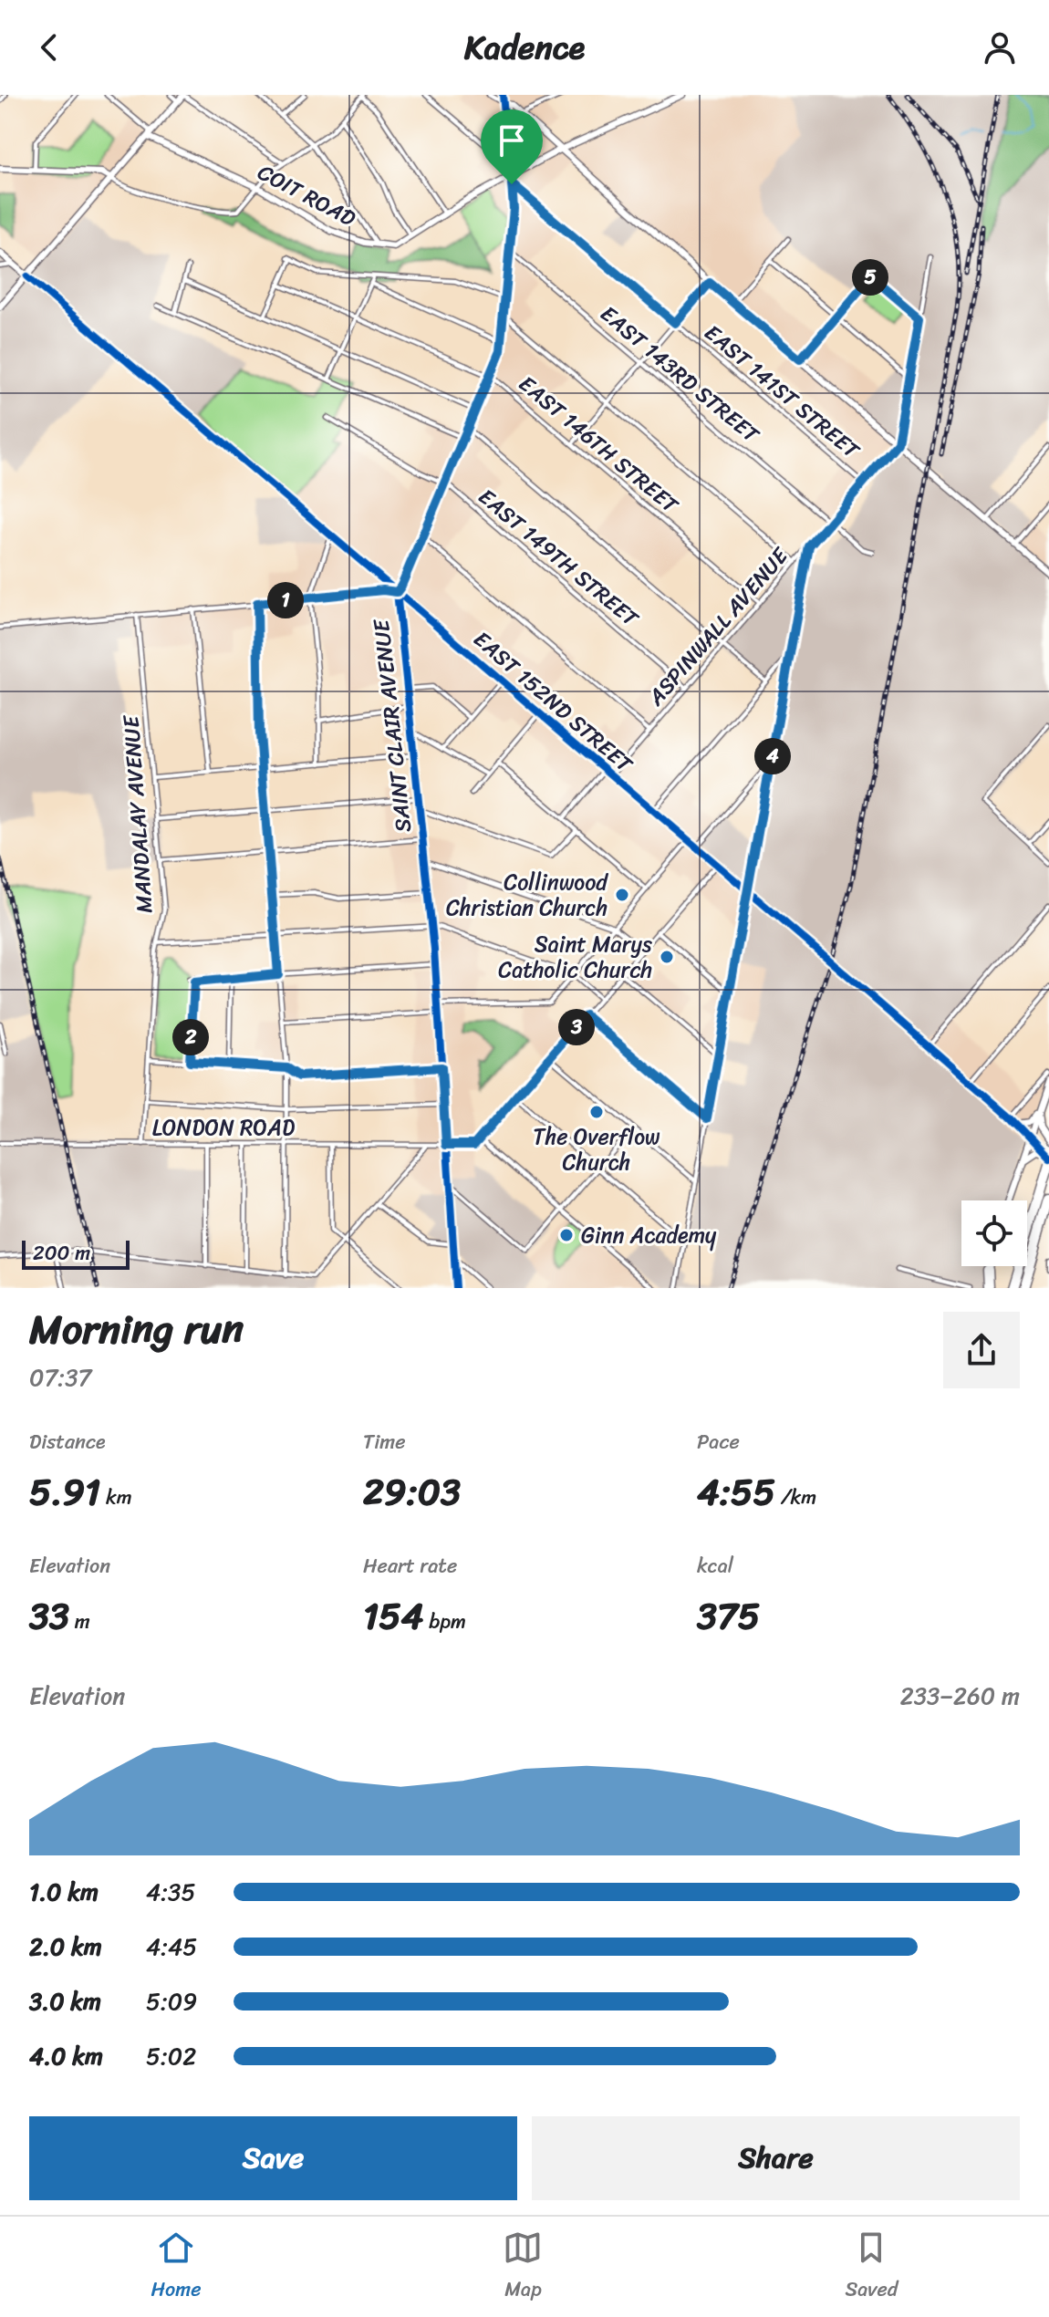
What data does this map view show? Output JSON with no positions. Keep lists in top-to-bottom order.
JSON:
{
  "streets": {
    "street": [
      "COIT ROAD",
      "EAST 143RD STREET",
      "EAST 141ST STREET",
      "EAST 146TH STREET",
      "EAST 149TH STREET",
      "ASPINWALL AVENUE",
      "EAST 152ND STREET",
      "SAINT CLAIR AVENUE",
      "MANDALAY AVENUE",
      "LONDON ROAD"
    ]
  },
  "crossings": [
    ["EAST 143RD STREET", "ASPINWALL AVENUE"],
    ["EAST 143RD STREET", "SAINT CLAIR AVENUE"],
    ["EAST 141ST STREET", "ASPINWALL AVENUE"],
    ["EAST 141ST STREET", "SAINT CLAIR AVENUE"],
    ["EAST 146TH STREET", "ASPINWALL AVENUE"],
    ["EAST 146TH STREET", "SAINT CLAIR AVENUE"],
    ["EAST 149TH STREET", "ASPINWALL AVENUE"],
    ["EAST 149TH STREET", "SAINT CLAIR AVENUE"],
    ["ASPINWALL AVENUE", "EAST 152ND STREET"],
    ["EAST 152ND STREET", "SAINT CLAIR AVENUE"],
    ["SAINT CLAIR AVENUE", "LONDON ROAD"],
    ["MANDALAY AVENUE", "LONDON ROAD"]
  ],
  "places": [
    "Collinwood Christian Church",
    "Saint Marys Catholic Church",
    "The Overflow Church",
    "Ginn Academy"
  ],
  "scale_bar": "200 m",
  "page": {
    "header": "Kadence",
    "pins": [
      "5",
      "1",
      "4",
      "3",
      "2"
    ],
    "scale": "200 m",
    "heading": ["Morning run", "07:37"],
    "stats": [
      ["Distance", "5.91 km"],
      ["Time", "29:03"],
      ["Pace", "4:55 /km"],
      ["Elevation", "33 m"],
      ["Heart rate", "154 bpm"],
      ["kcal", "375"]
    ],
    "chart": ["Elevation", "233–260 m"],
    "list": [
      {
        "name": "1.0 km",
        "note": "4:35"
      },
      {
        "name": "2.0 km",
        "note": "4:45"
      },
      {
        "name": "3.0 km",
        "note": "5:09"
      },
      {
        "name": "4.0 km",
        "note": "5:02"
      }
    ],
    "buttons": ["Save", "Share"],
    "tabs": ["Home", "Map", "Saved"]
  }
}
